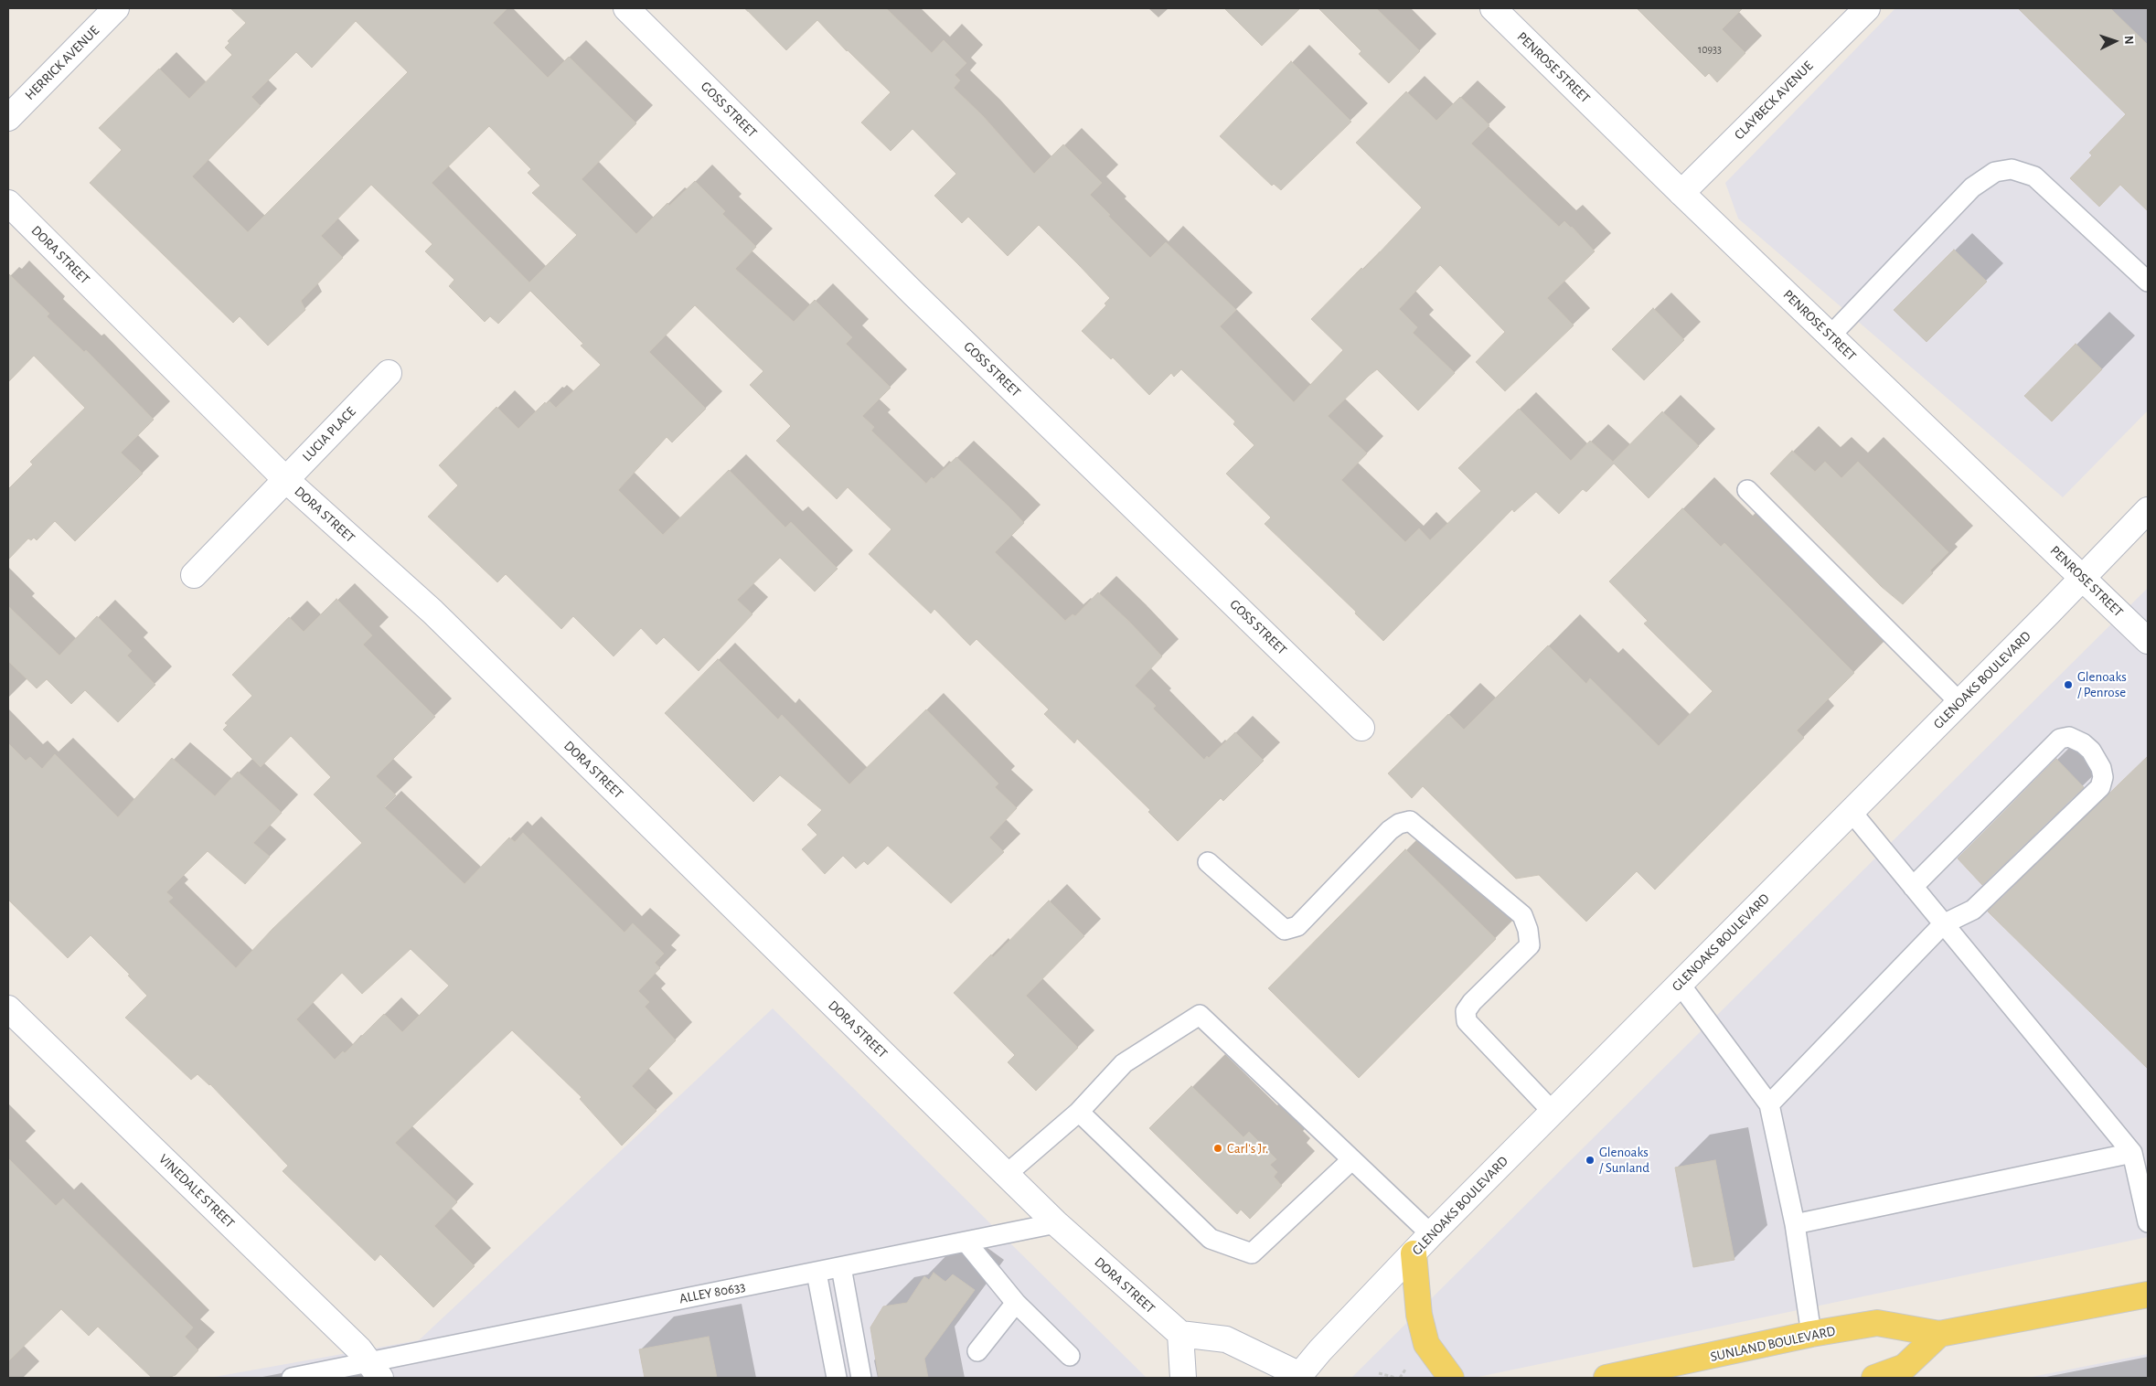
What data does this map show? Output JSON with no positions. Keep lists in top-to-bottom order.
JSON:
{
  "streets": {
    "main road": ["SUNLAND BOULEVARD"],
    "street": [
      "HERRICK AVENUE",
      "PENROSE STREET",
      "CLAYBECK AVENUE",
      "GOSS STREET",
      "DORA STREET",
      "LUCIA PLACE",
      "GLENOAKS BOULEVARD",
      "VINEDALE STREET"
    ],
    "lane": ["ALLEY 80633"]
  },
  "crossings": [
    ["PENROSE STREET", "CLAYBECK AVENUE"],
    ["PENROSE STREET", "GLENOAKS BOULEVARD"],
    ["DORA STREET", "LUCIA PLACE"],
    ["DORA STREET", "ALLEY 80633"],
    ["VINEDALE STREET", "ALLEY 80633"]
  ],
  "places": ["Glenoaks / Penrose", "Carl's Jr.", "Glenoaks / Sunland"],
  "house_numbers": ["10933"],
  "north": "right"
}
